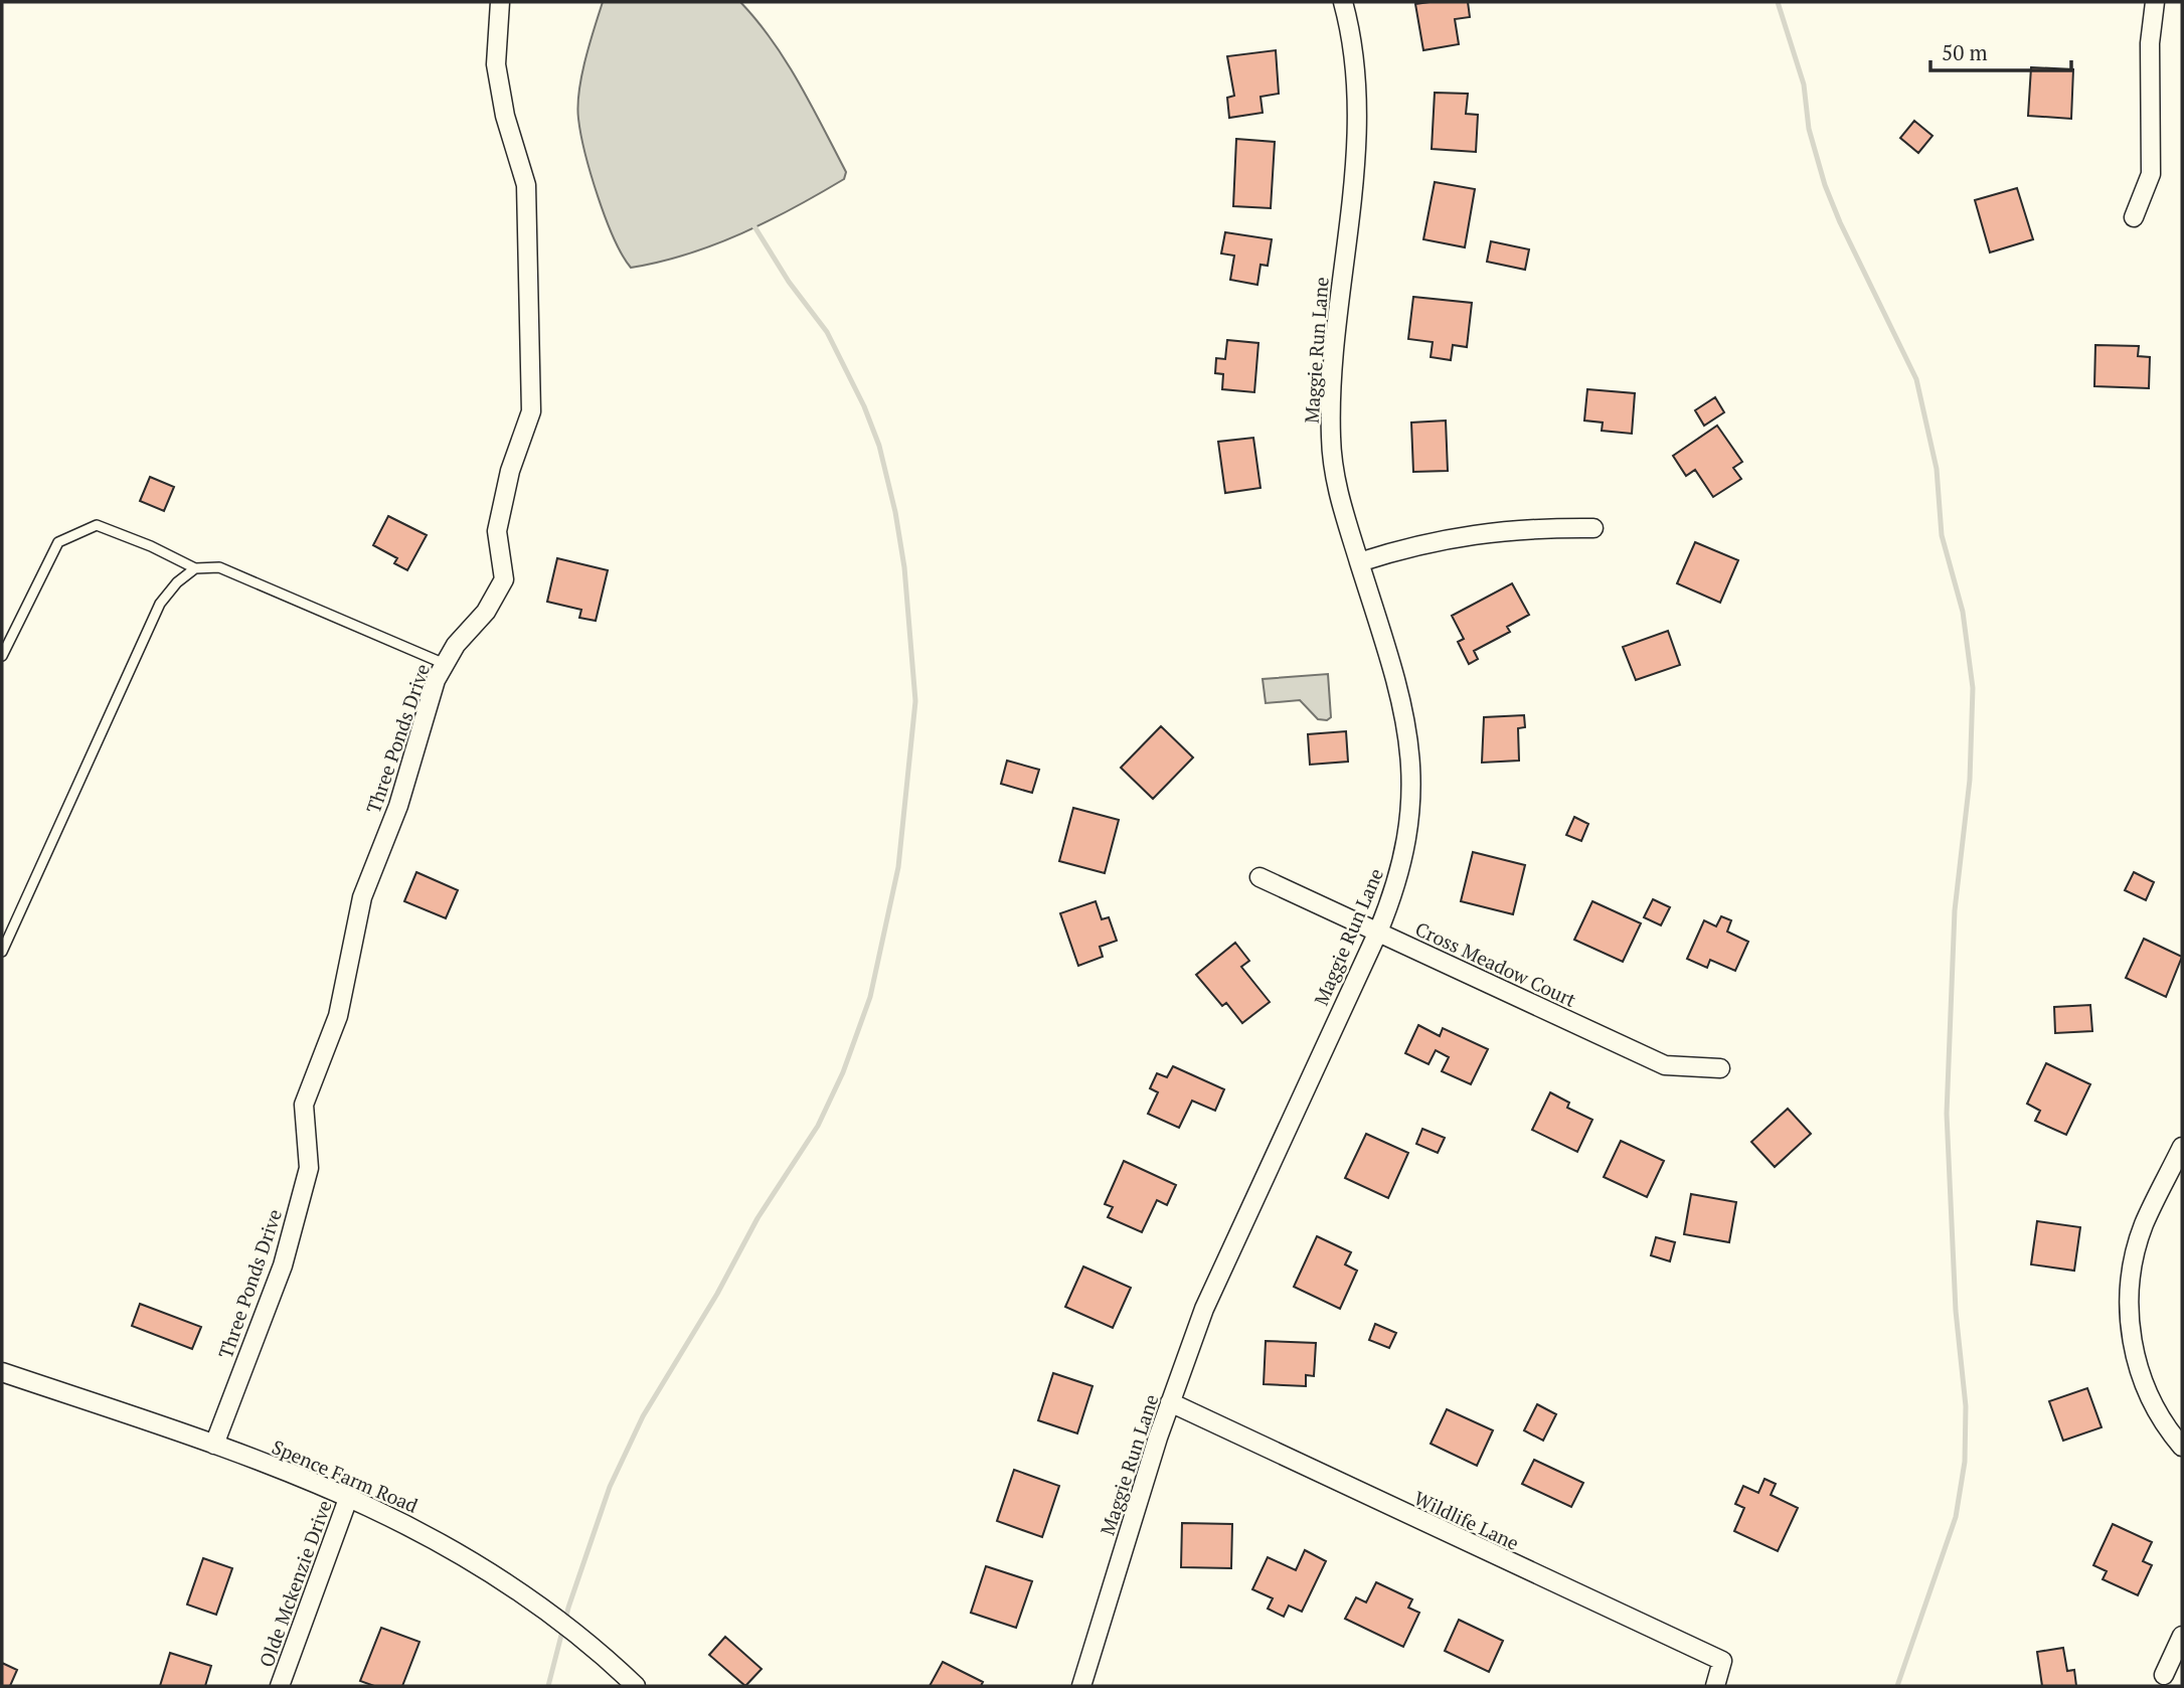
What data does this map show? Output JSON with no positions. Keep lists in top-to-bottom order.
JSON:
{
  "streets": {
    "street": [
      "Maggie Run Lane",
      "Three Ponds Drive",
      "Cross Meadow Court",
      "Spence Farm Road",
      "Wildlife Lane",
      "Olde Mckenzie Drive"
    ]
  },
  "crossings": [
    ["Maggie Run Lane", "Cross Meadow Court"],
    ["Maggie Run Lane", "Wildlife Lane"],
    ["Three Ponds Drive", "Spence Farm Road"],
    ["Spence Farm Road", "Olde Mckenzie Drive"]
  ],
  "scale_bar": "50 m"
}
